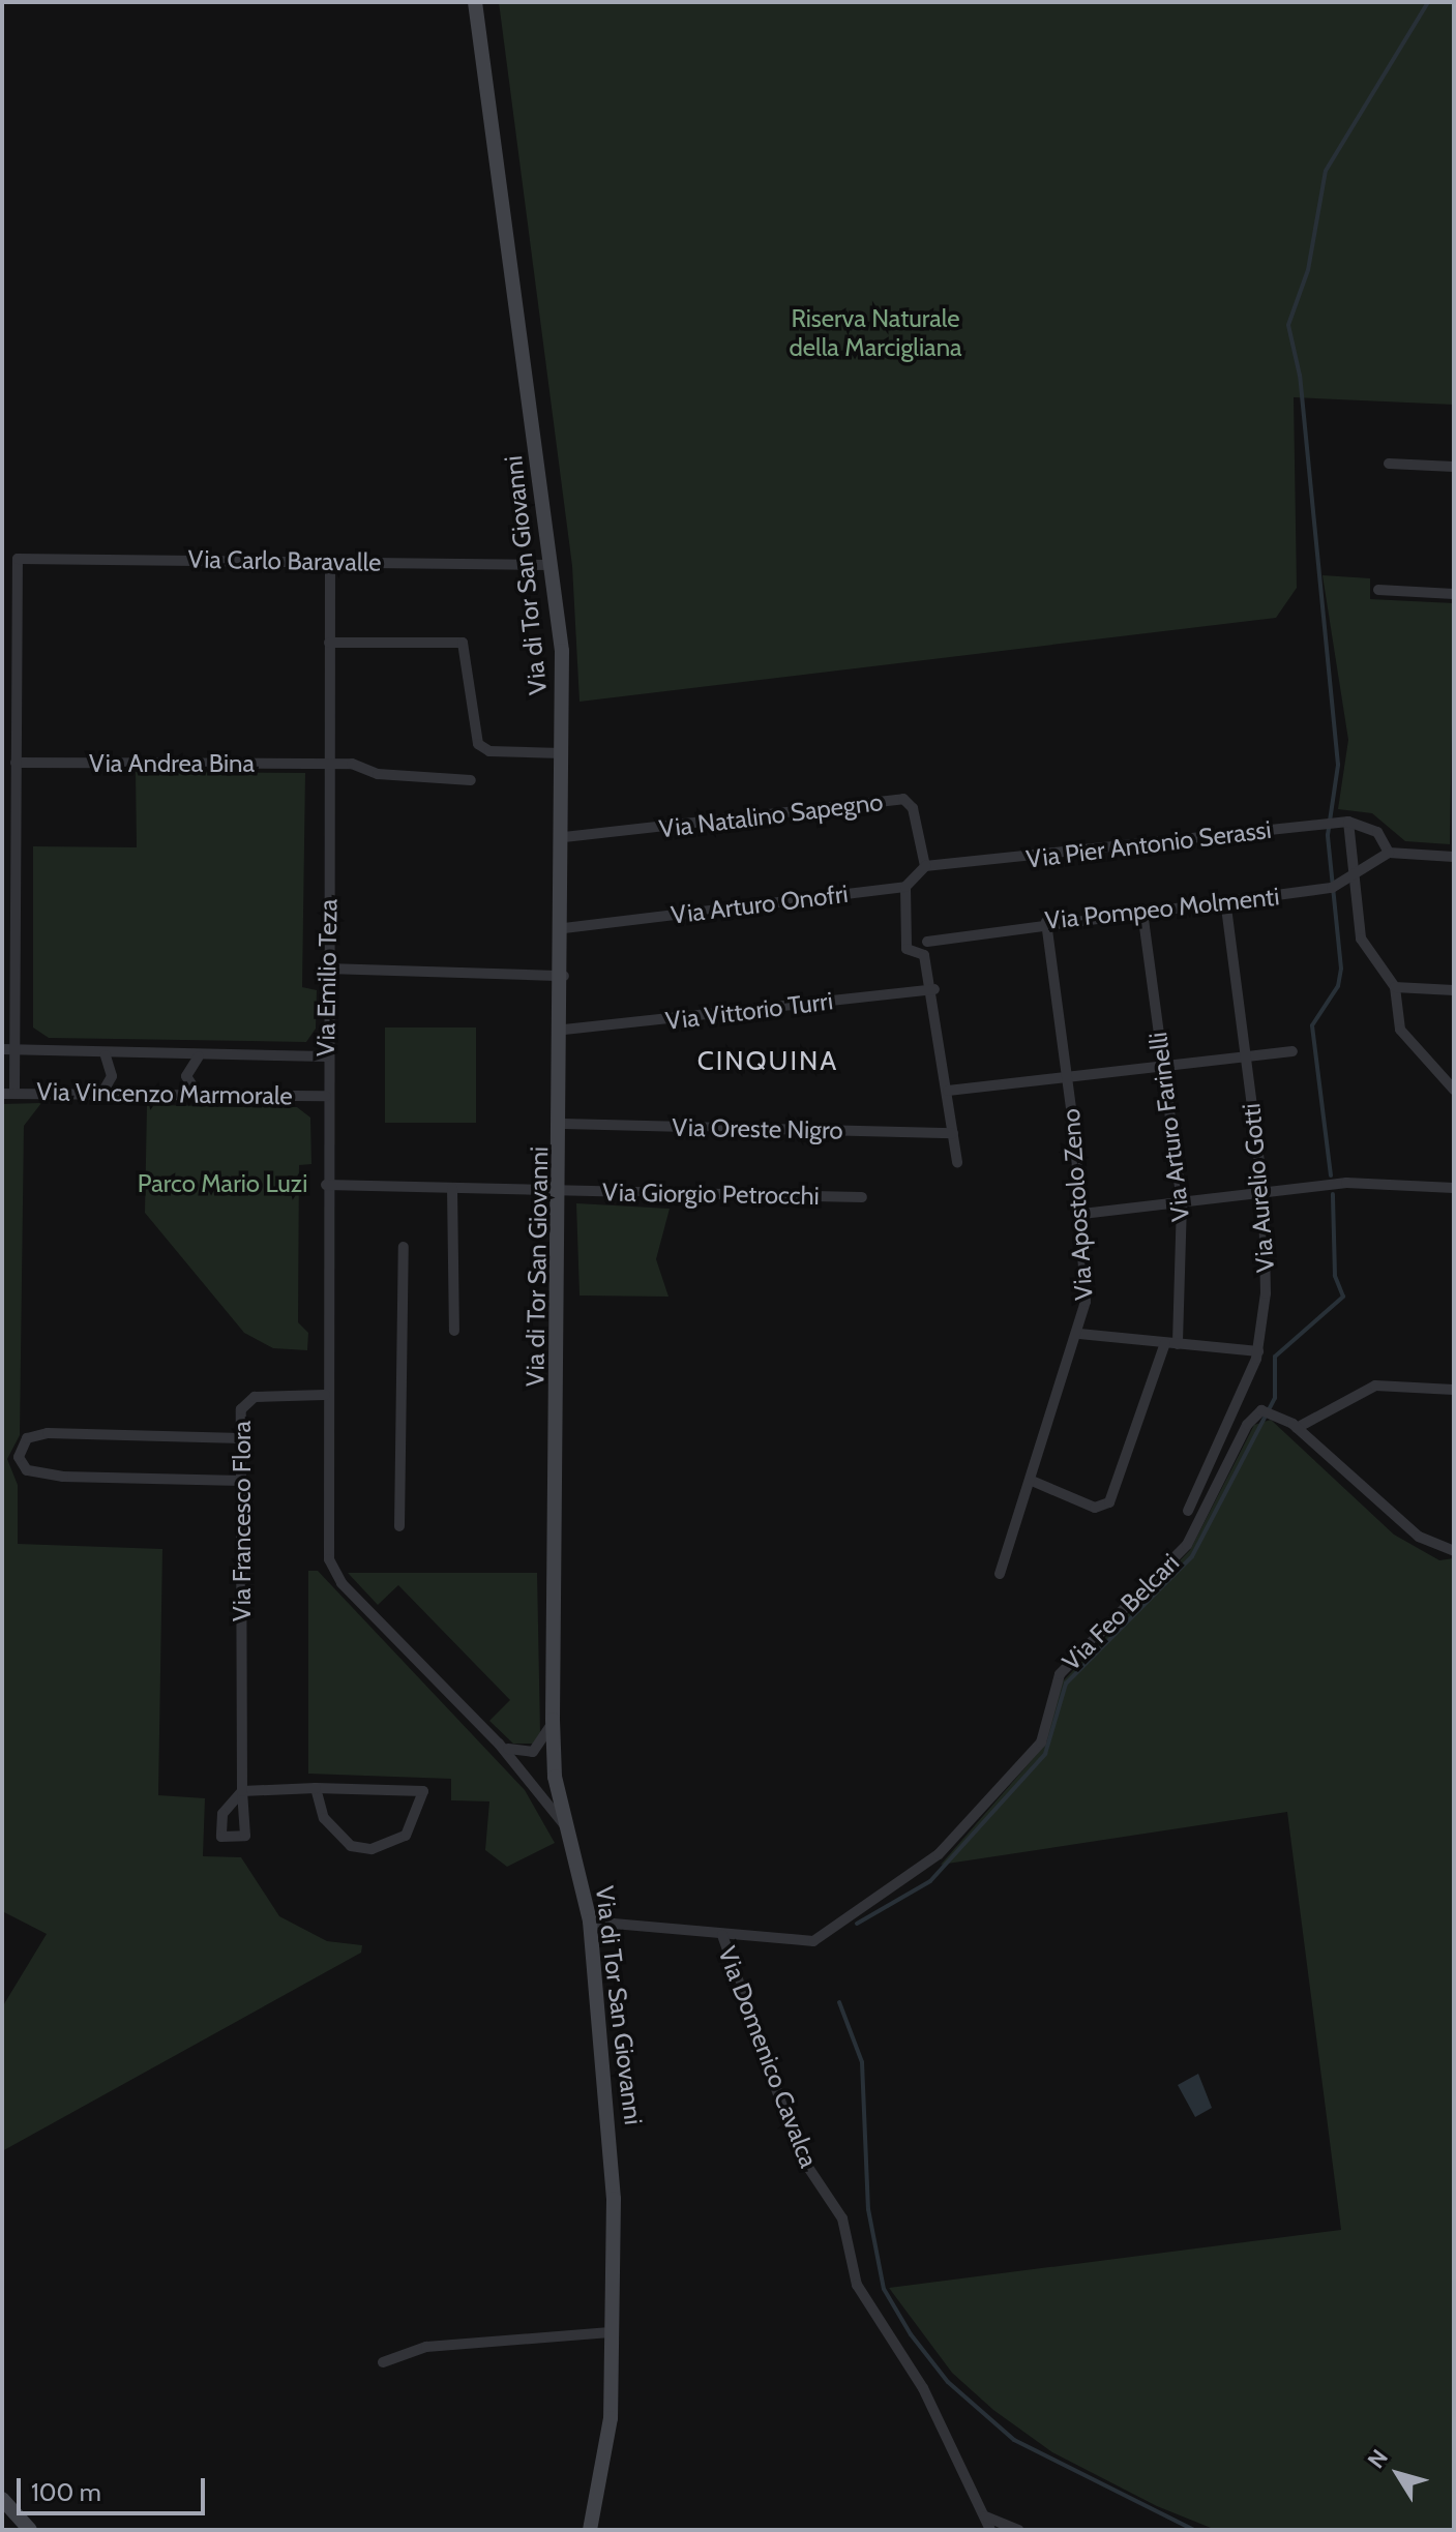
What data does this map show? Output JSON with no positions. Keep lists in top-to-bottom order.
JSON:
{
  "streets": {
    "street": [
      "Via Carlo Baravalle",
      "Via di Tor San Giovanni",
      "Via Andrea Bina",
      "Via Natalino Sapegno",
      "Via Pier Antonio Serassi",
      "Via Arturo Onofri",
      "Via Pompeo Molmenti",
      "Via Emilio Teza",
      "Via Vittorio Turri",
      "Via Vincenzo Marmorale",
      "Via Arturo Farinelli",
      "Via Oreste Nigro",
      "Via Aurelio Gotti",
      "Via Giorgio Petrocchi",
      "Via Apostolo Zeno",
      "Via Francesco Flora",
      "Via Feo Belcari",
      "Via Domenico Cavalca"
    ]
  },
  "crossings": [
    ["Via Carlo Baravalle", "Via di Tor San Giovanni"],
    ["Via Carlo Baravalle", "Via Andrea Bina"],
    ["Via Carlo Baravalle", "Via Emilio Teza"],
    ["Via di Tor San Giovanni", "Via Natalino Sapegno"],
    ["Via di Tor San Giovanni", "Via Arturo Onofri"],
    ["Via di Tor San Giovanni", "Via Vittorio Turri"],
    ["Via di Tor San Giovanni", "Via Oreste Nigro"],
    ["Via di Tor San Giovanni", "Via Giorgio Petrocchi"],
    ["Via di Tor San Giovanni", "Via Feo Belcari"],
    ["Via Andrea Bina", "Via Emilio Teza"],
    ["Via Natalino Sapegno", "Via Pier Antonio Serassi"],
    ["Via Pompeo Molmenti", "Via Arturo Farinelli"],
    ["Via Pompeo Molmenti", "Via Aurelio Gotti"],
    ["Via Pompeo Molmenti", "Via Apostolo Zeno"],
    ["Via Emilio Teza", "Via Vincenzo Marmorale"],
    ["Via Emilio Teza", "Via Giorgio Petrocchi"],
    ["Via Emilio Teza", "Via Francesco Flora"],
    ["Via Arturo Farinelli", "Via Apostolo Zeno"],
    ["Via Feo Belcari", "Via Domenico Cavalca"]
  ],
  "districts": ["CINQUINA"],
  "parks": ["Riserva Naturale della Marcigliana", "Parco Mario Luzi"],
  "scale_bar": "100 m",
  "north": "top left"
}
